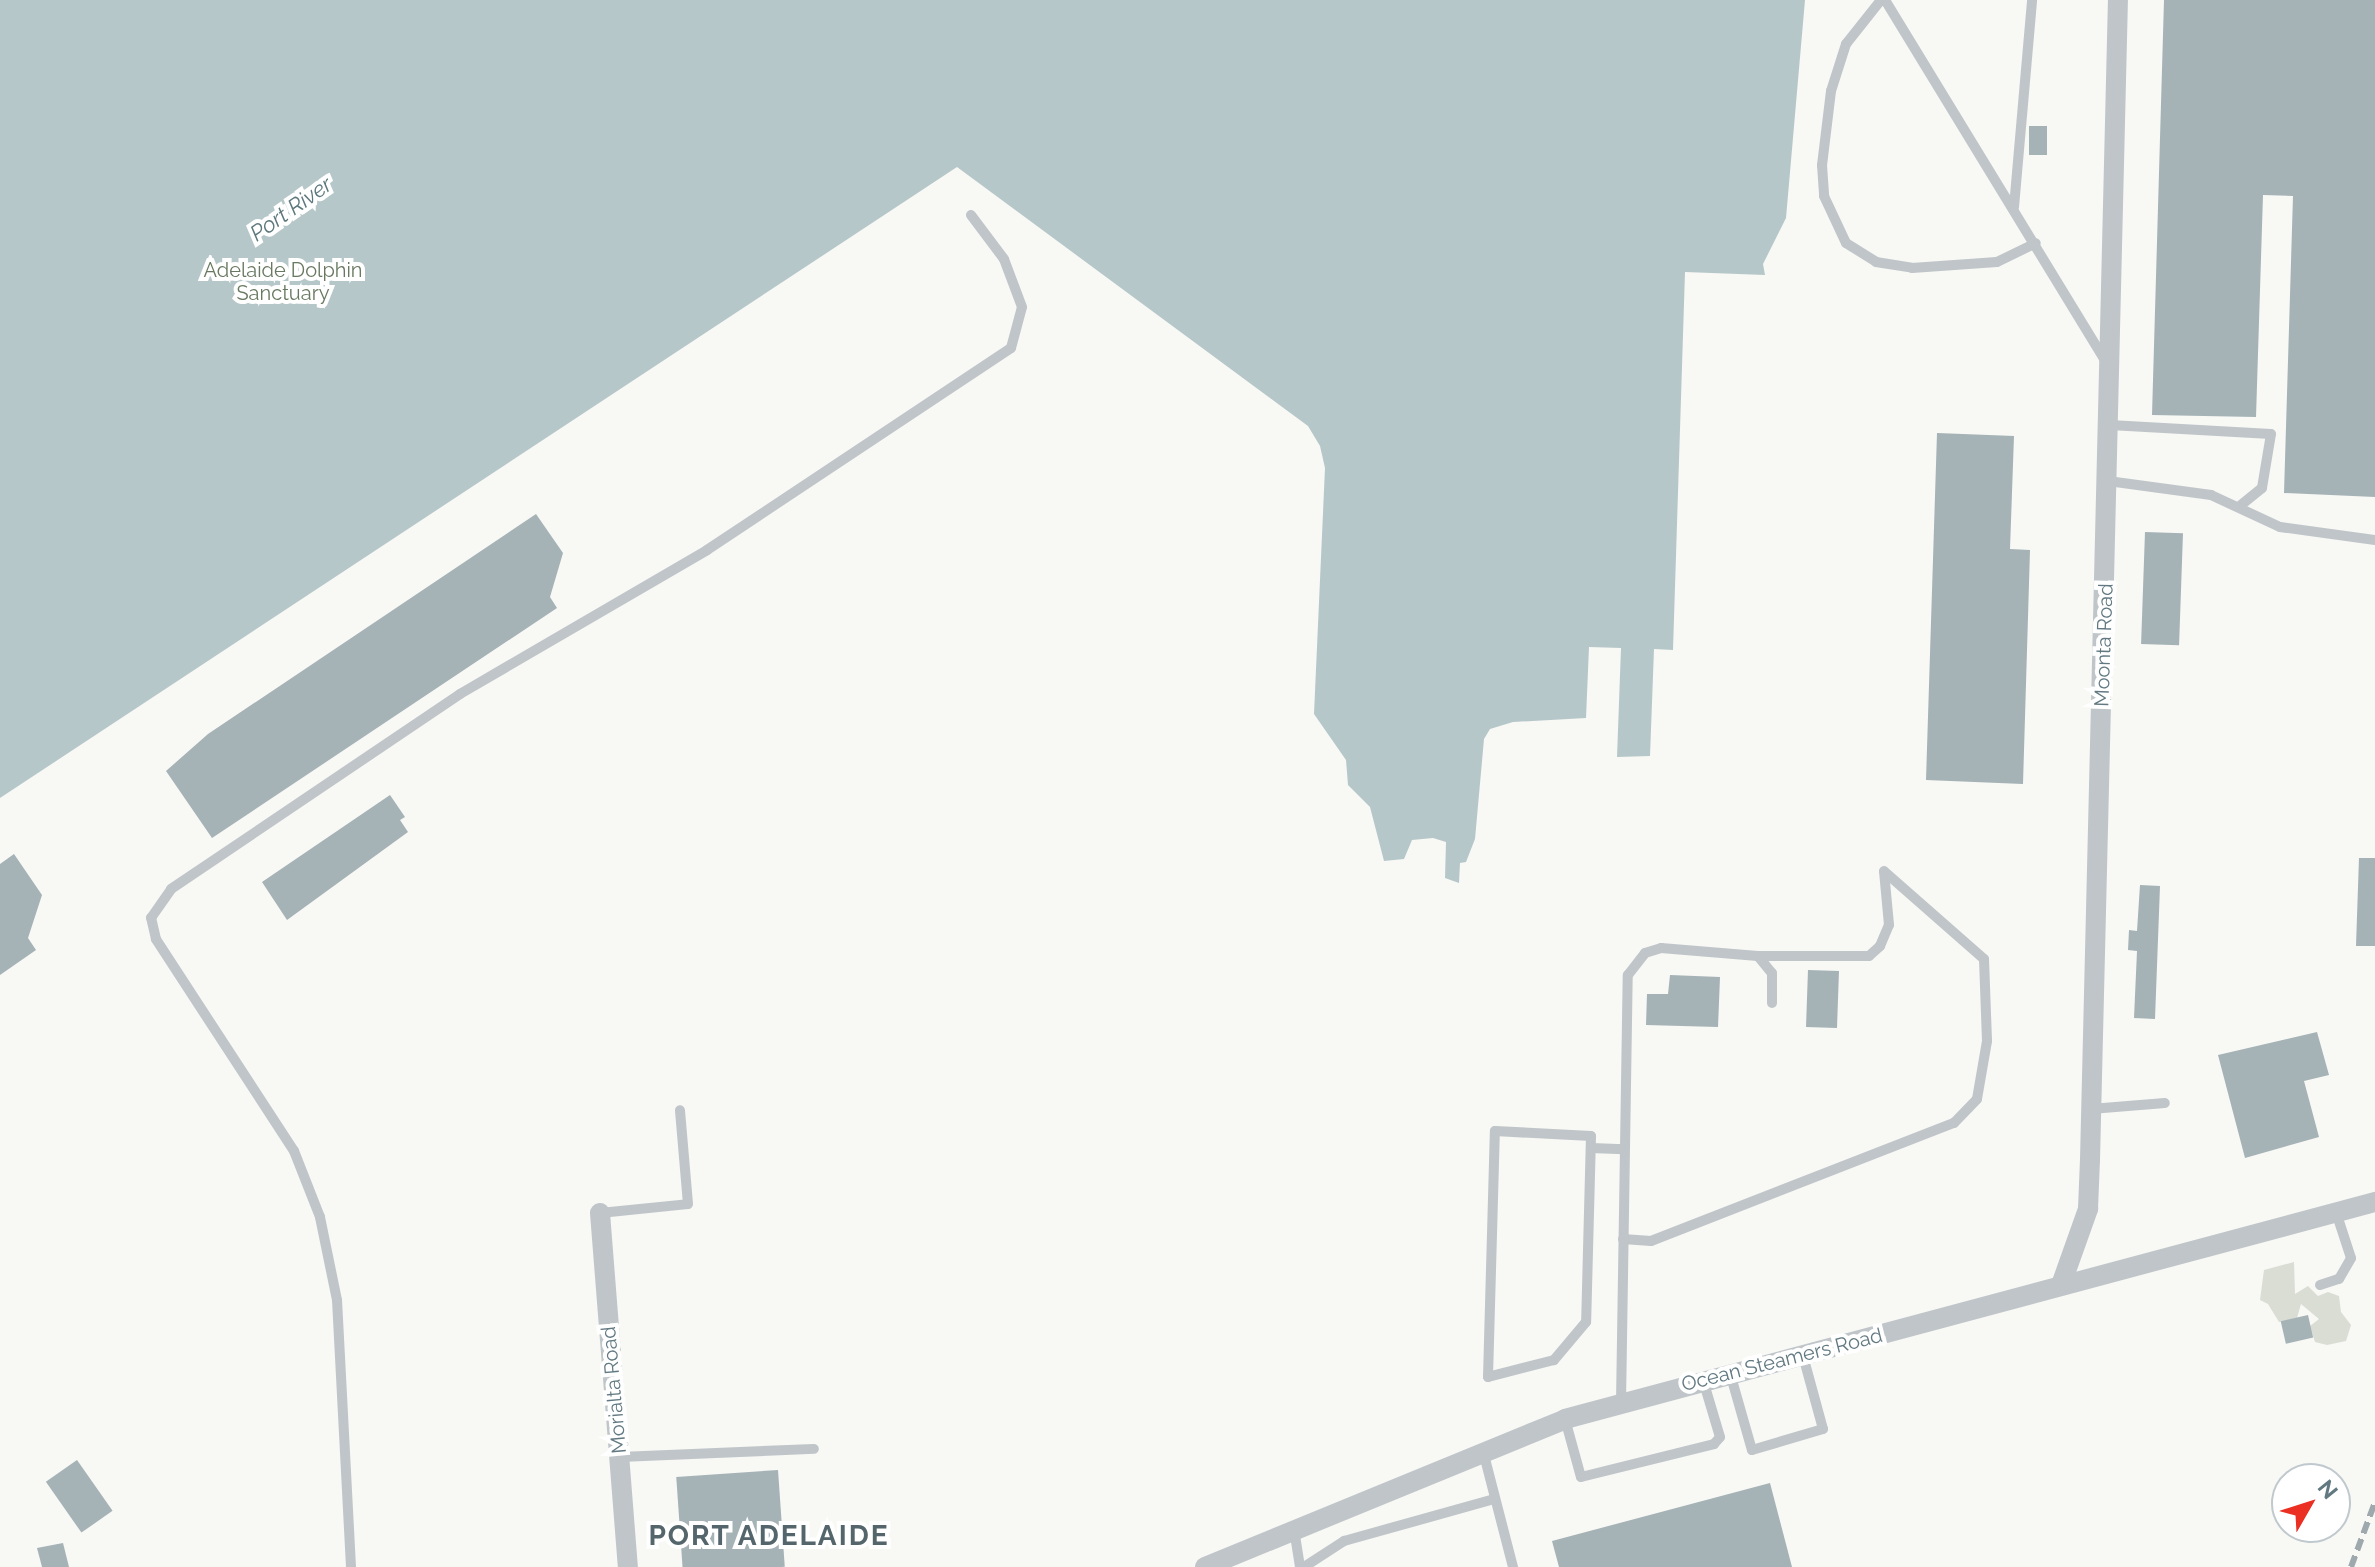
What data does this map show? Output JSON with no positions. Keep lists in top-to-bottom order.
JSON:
{
  "streets": {
    "street": ["Moonta Road", "Ocean Steamers Road", "Morialta Road"]
  },
  "crossings": [
    ["Moonta Road", "Ocean Steamers Road"]
  ],
  "districts": ["PORT ADELAIDE"],
  "water": ["Port River"],
  "parks": ["Adelaide Dolphin Sanctuary"],
  "north": "top right"
}
